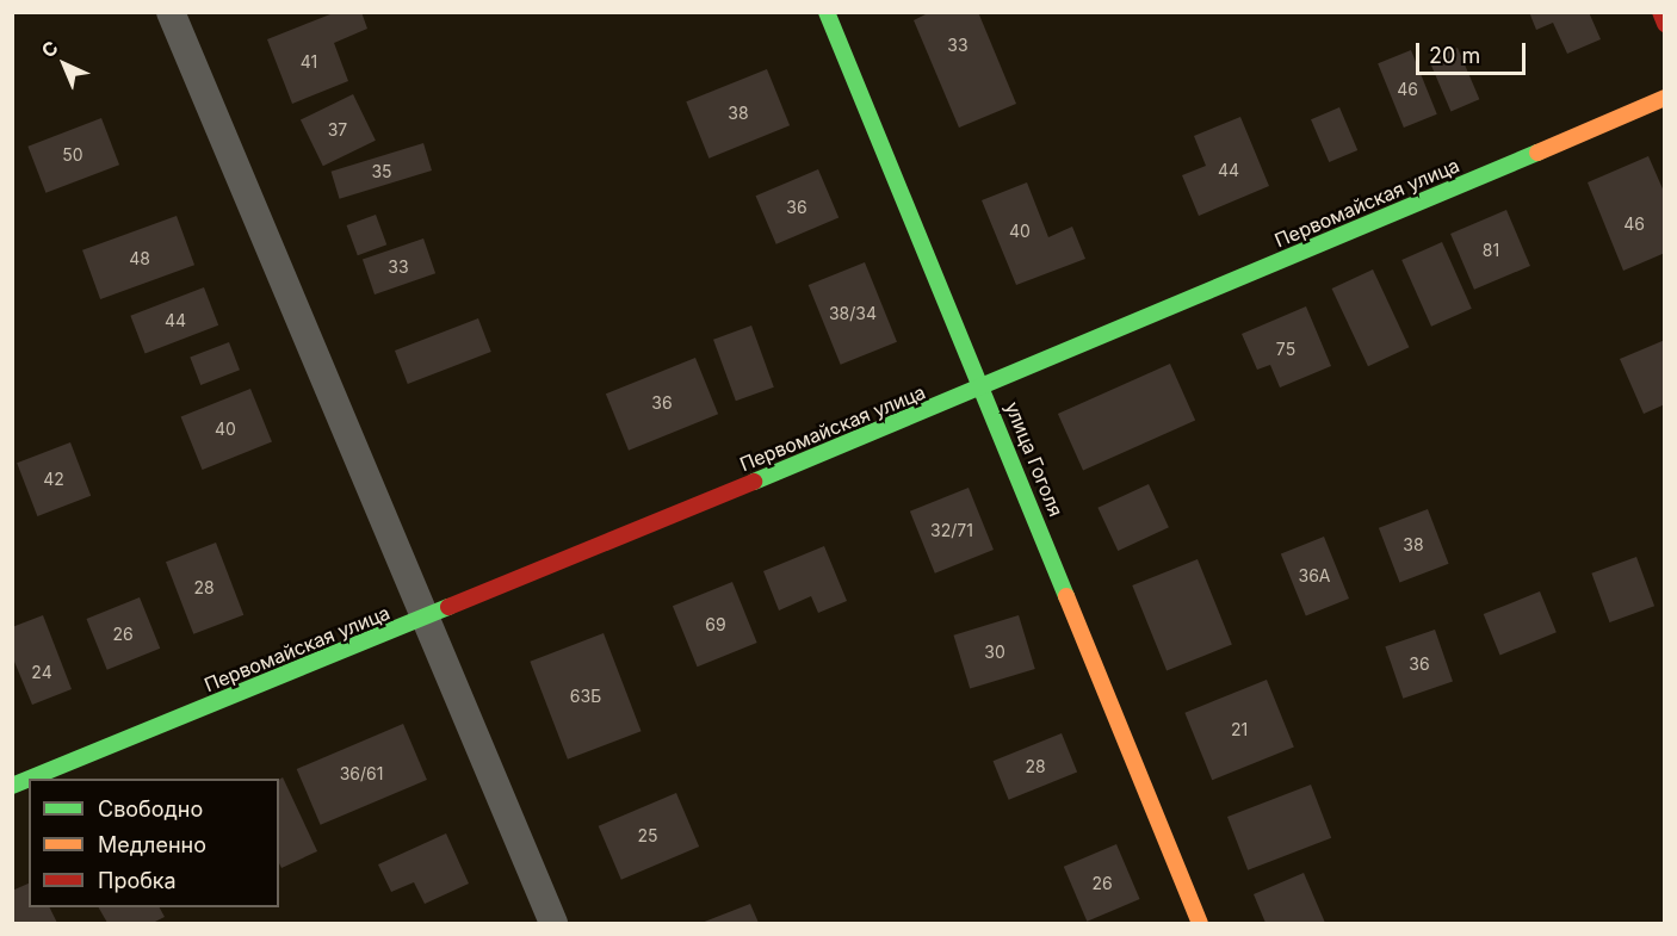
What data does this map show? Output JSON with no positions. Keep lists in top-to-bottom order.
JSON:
{
  "streets": {
    "street": ["Первомайская улица", "улица Гоголя"]
  },
  "crossings": [
    ["Первомайская улица", "улица Гоголя"]
  ],
  "house_numbers": [
    "33",
    "41",
    "46",
    "38",
    "37",
    "50",
    "44",
    "35",
    "36",
    "46",
    "40",
    "81",
    "48",
    "33",
    "38/34",
    "44",
    "75",
    "36",
    "40",
    "42",
    "32/71",
    "38",
    "36А",
    "28",
    "69",
    "26",
    "30",
    "36",
    "24",
    "63Б",
    "21",
    "28",
    "36/61",
    "25",
    "26"
  ],
  "legend": ["Свободно", "Медленно", "Пробка"],
  "scale_bar": "20 m",
  "north": "top left"
}
